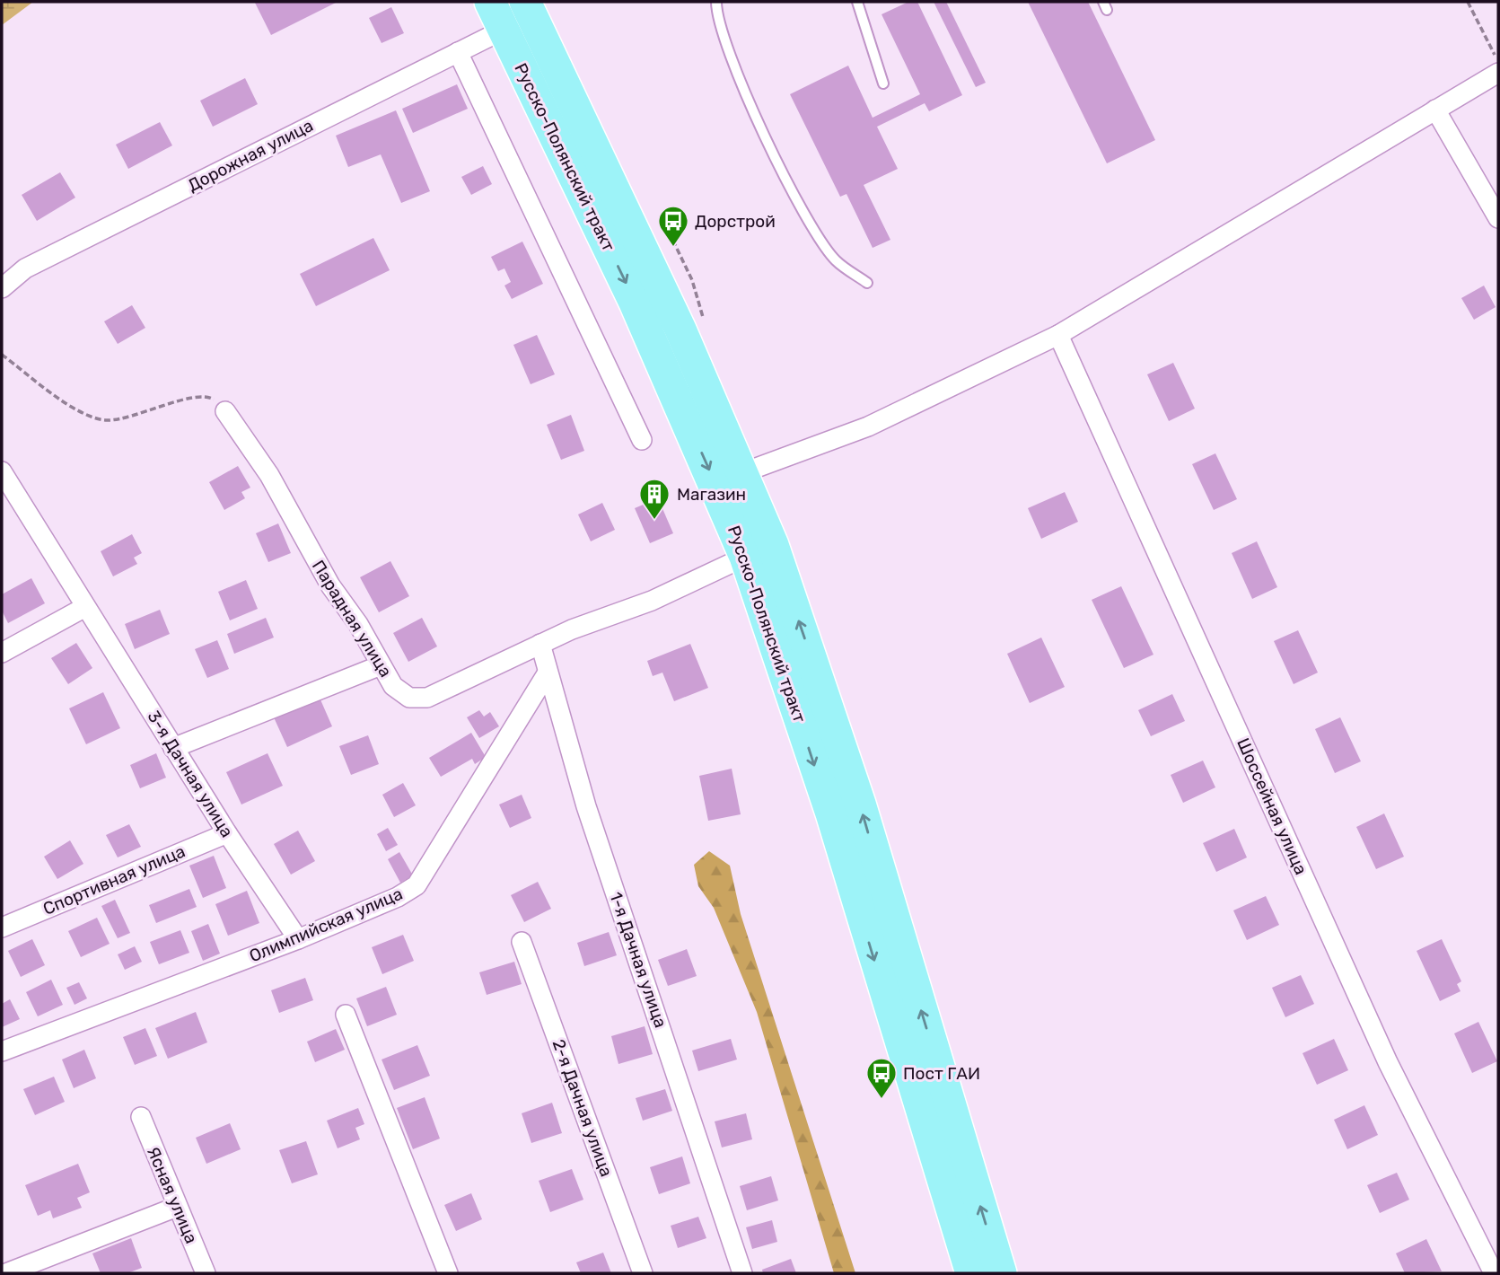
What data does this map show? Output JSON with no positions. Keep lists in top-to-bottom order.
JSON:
{
  "streets": {
    "main road": ["Русско-Полянский тракт"],
    "street": [
      "Дорожная улица",
      "Парадная улица",
      "3-я Дачная улица",
      "Шоссейная улица",
      "Спортивная улица",
      "Олимпийская улица",
      "1-я Дачная улица",
      "2-я Дачная улица",
      "Ясная улица"
    ]
  },
  "crossings": [
    ["Дорожная улица", "Русско-Полянский тракт"],
    ["Русско-Полянский тракт", "Парадная улица"],
    ["Парадная улица", "1-я Дачная улица"],
    ["3-я Дачная улица", "Спортивная улица"],
    ["3-я Дачная улица", "Олимпийская улица"],
    ["Олимпийская улица", "1-я Дачная улица"]
  ],
  "places": {
    "bus stop": ["Дорстрой", "Пост ГАИ"],
    "building": ["Магазин"]
  }
}
